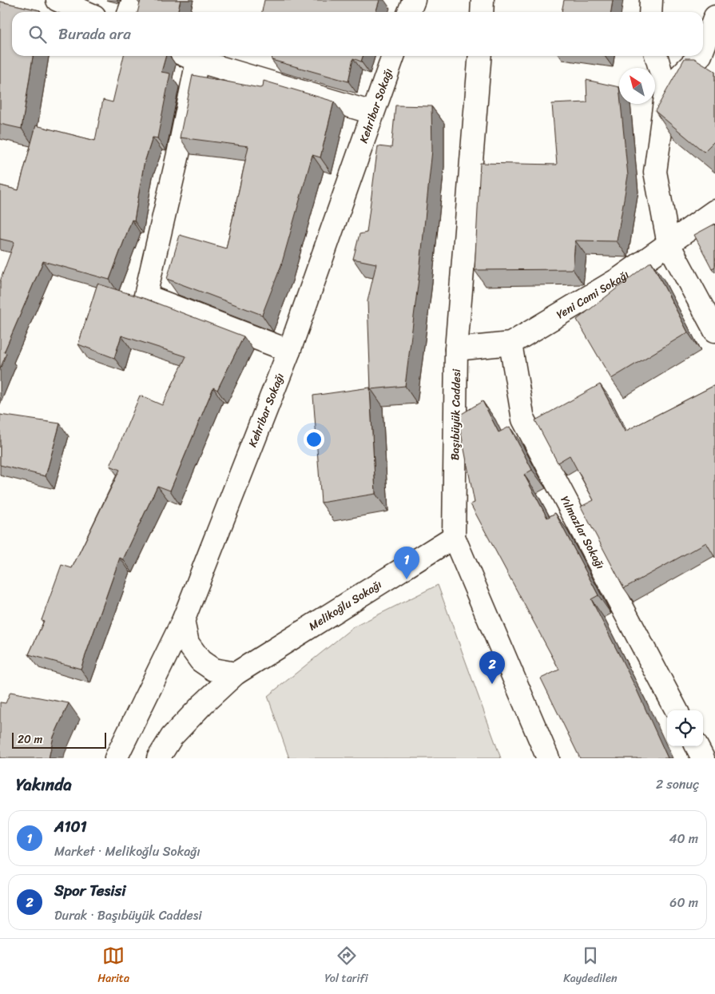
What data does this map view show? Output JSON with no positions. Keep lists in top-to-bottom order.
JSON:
{
  "streets": {
    "main road": [
      "Kehribar Sokağı",
      "Yeni Cami Sokağı",
      "Başıbüyük Caddesi",
      "Yılmazlar Sokağı",
      "Melikoğlu Sokağı"
    ]
  },
  "crossings": [
    ["Yeni Cami Sokağı", "Başıbüyük Caddesi"],
    ["Yeni Cami Sokağı", "Yılmazlar Sokağı"],
    ["Başıbüyük Caddesi", "Melikoğlu Sokağı"]
  ],
  "scale_bar": "20 m",
  "north": "top left",
  "page": {
    "search": "Burada ara",
    "pins": ["1", "2"],
    "scale": "20 m",
    "heading": ["Yakında", "2 sonuç"],
    "list": [
      {
        "mark": "1",
        "name": "A101",
        "note": "Market · Melikoğlu Sokağı",
        "value": "40 m"
      },
      {
        "mark": "2",
        "name": "Spor Tesisi",
        "note": "Durak · Başıbüyük Caddesi",
        "value": "60 m"
      }
    ],
    "nav": ["Harita", "Yol tarifi", "Kaydedilen"]
  }
}
